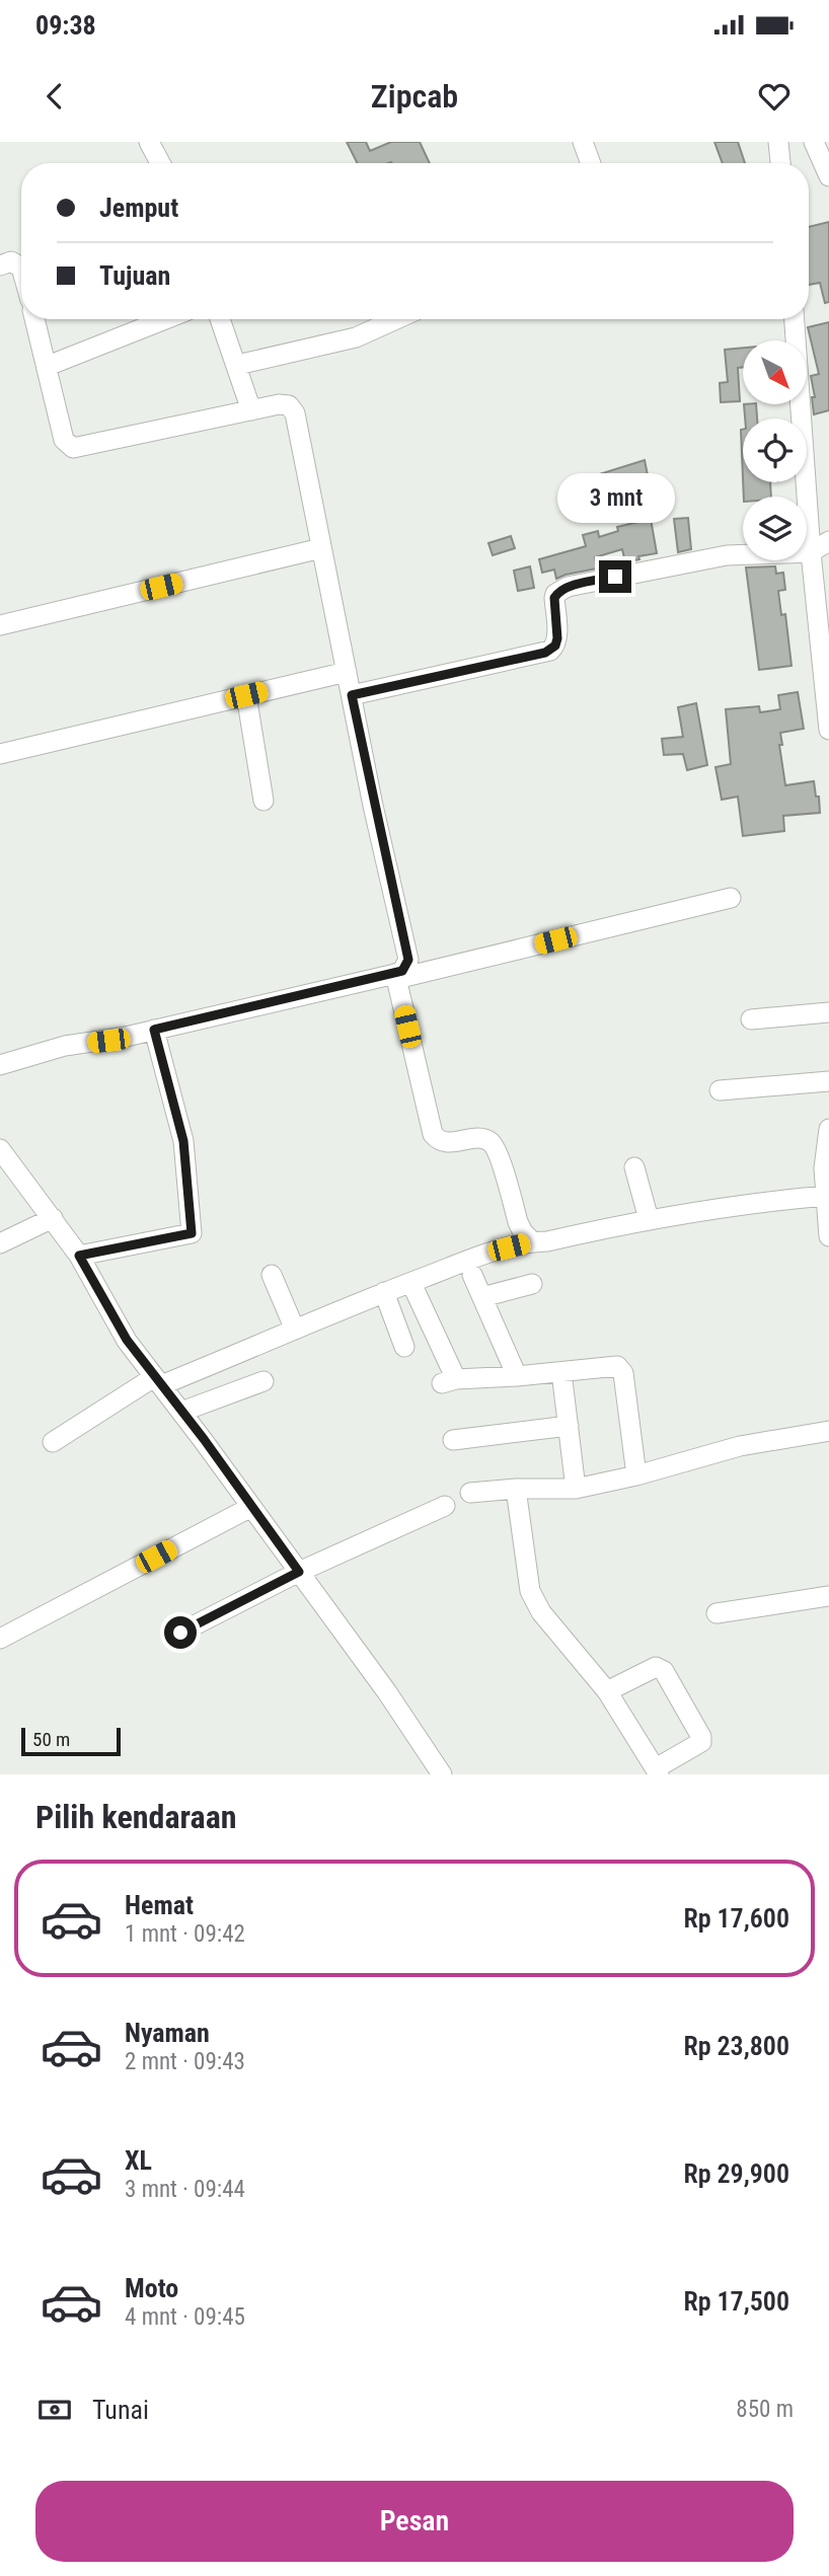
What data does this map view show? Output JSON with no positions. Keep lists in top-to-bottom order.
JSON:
{
  "scale_bar": "50 m",
  "north": "bottom right",
  "page": {
    "status": "09:38",
    "header": "Zipcab",
    "banner": ["Jemput", "Tujuan"],
    "bubble": "3 mnt",
    "scale": "50 m",
    "heading": "Pilih kendaraan",
    "list": [
      {
        "name": "Hemat",
        "note": "1 mnt · 09:42",
        "value": "Rp 17,600"
      },
      {
        "name": "Nyaman",
        "note": "2 mnt · 09:43",
        "value": "Rp 23,800"
      },
      {
        "name": "XL",
        "note": "3 mnt · 09:44",
        "value": "Rp 29,900"
      },
      {
        "name": "Moto",
        "note": "4 mnt · 09:45",
        "value": "Rp 17,500"
      }
    ],
    "pay": ["Tunai", "850 m"],
    "buttons": "Pesan"
  }
}
